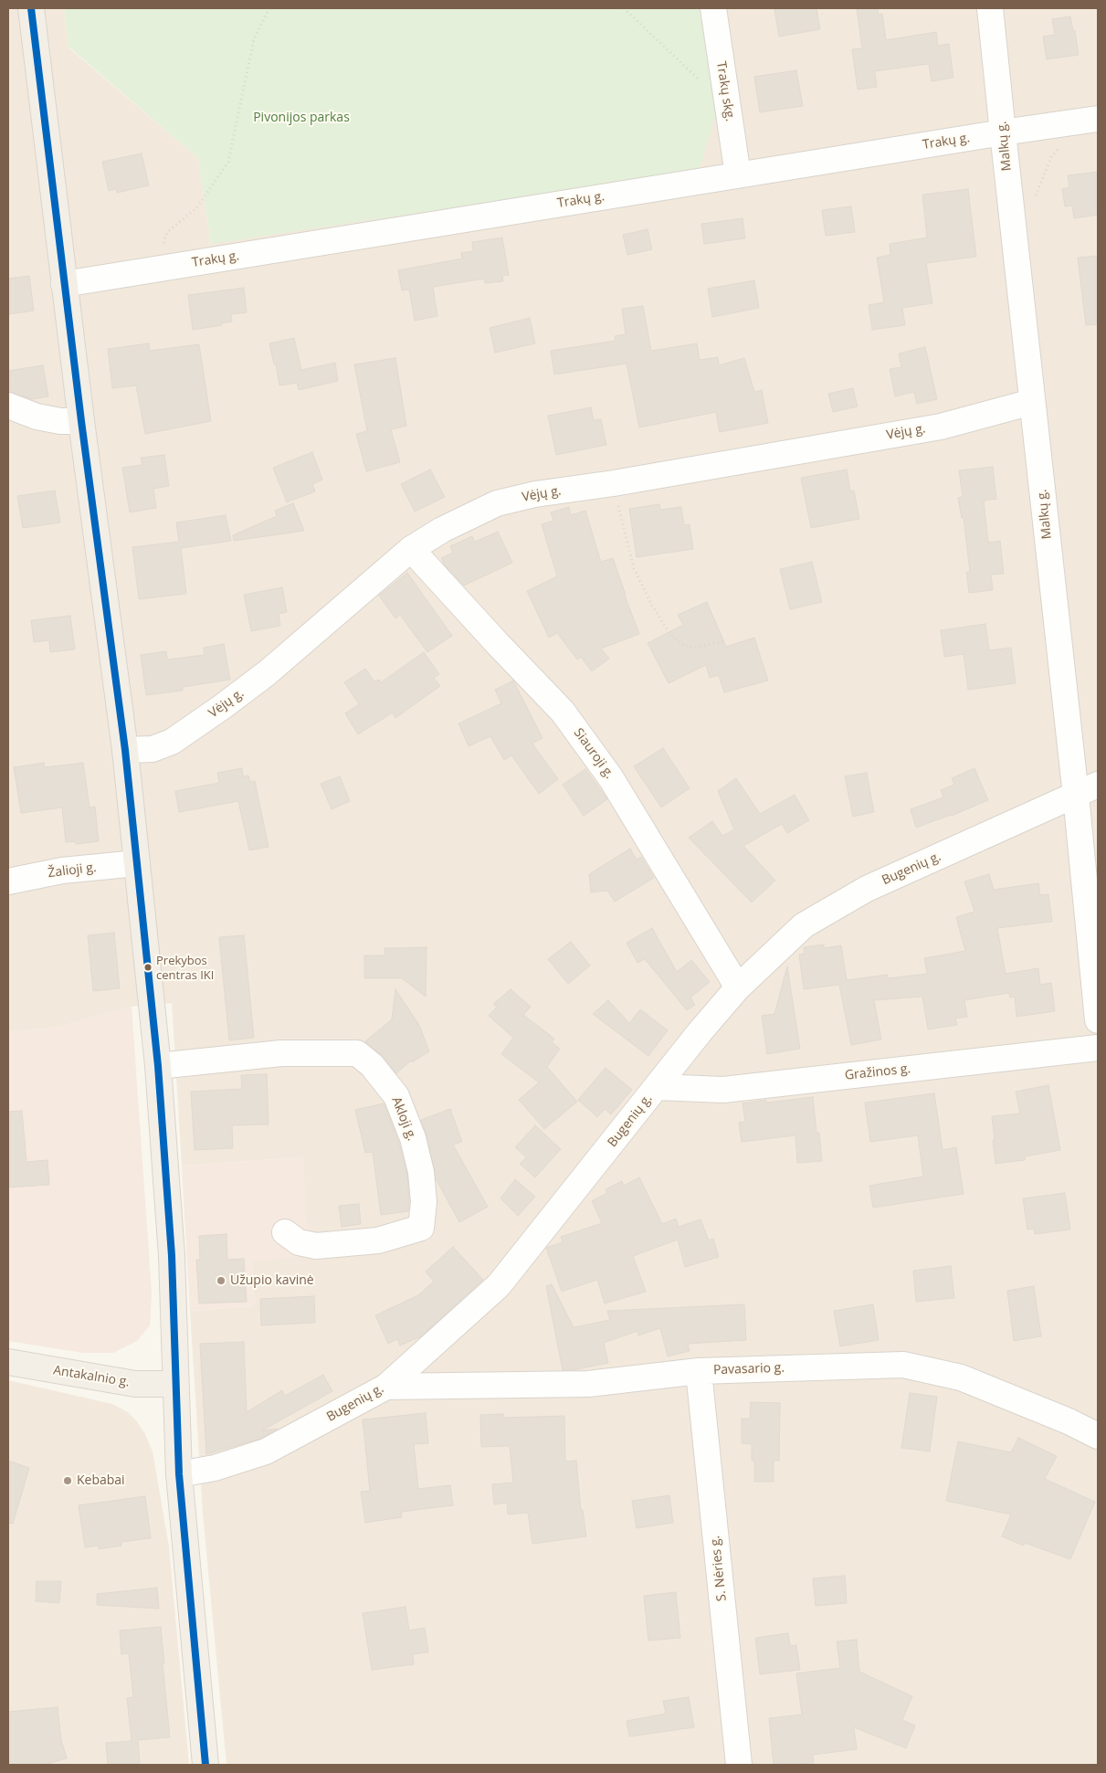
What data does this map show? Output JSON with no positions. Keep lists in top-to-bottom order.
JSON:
{
  "streets": {
    "main road": ["Antakalnio g."],
    "street": [
      "Trakų skg.",
      "Trakų g.",
      "Malkų g.",
      "Vėjų g.",
      "Siauroji g.",
      "Bugenių g.",
      "Žalioji g.",
      "Gražinos g.",
      "Akloji g.",
      "Pavasario g.",
      "S. Nėries g."
    ]
  },
  "crossings": [
    ["Trakų skg.", "Trakų g."],
    ["Trakų g.", "Malkų g."],
    ["Malkų g.", "Vėjų g."],
    ["Malkų g.", "Bugenių g."],
    ["Vėjų g.", "Siauroji g."],
    ["Siauroji g.", "Bugenių g."],
    ["Bugenių g.", "Gražinos g."],
    ["Bugenių g.", "Pavasario g."],
    ["Pavasario g.", "S. Nėries g."]
  ],
  "parks": ["Pivonijos parkas"],
  "places": ["Prekybos centras IKI", "Užupio kavinė", "Kebabai"]
}
